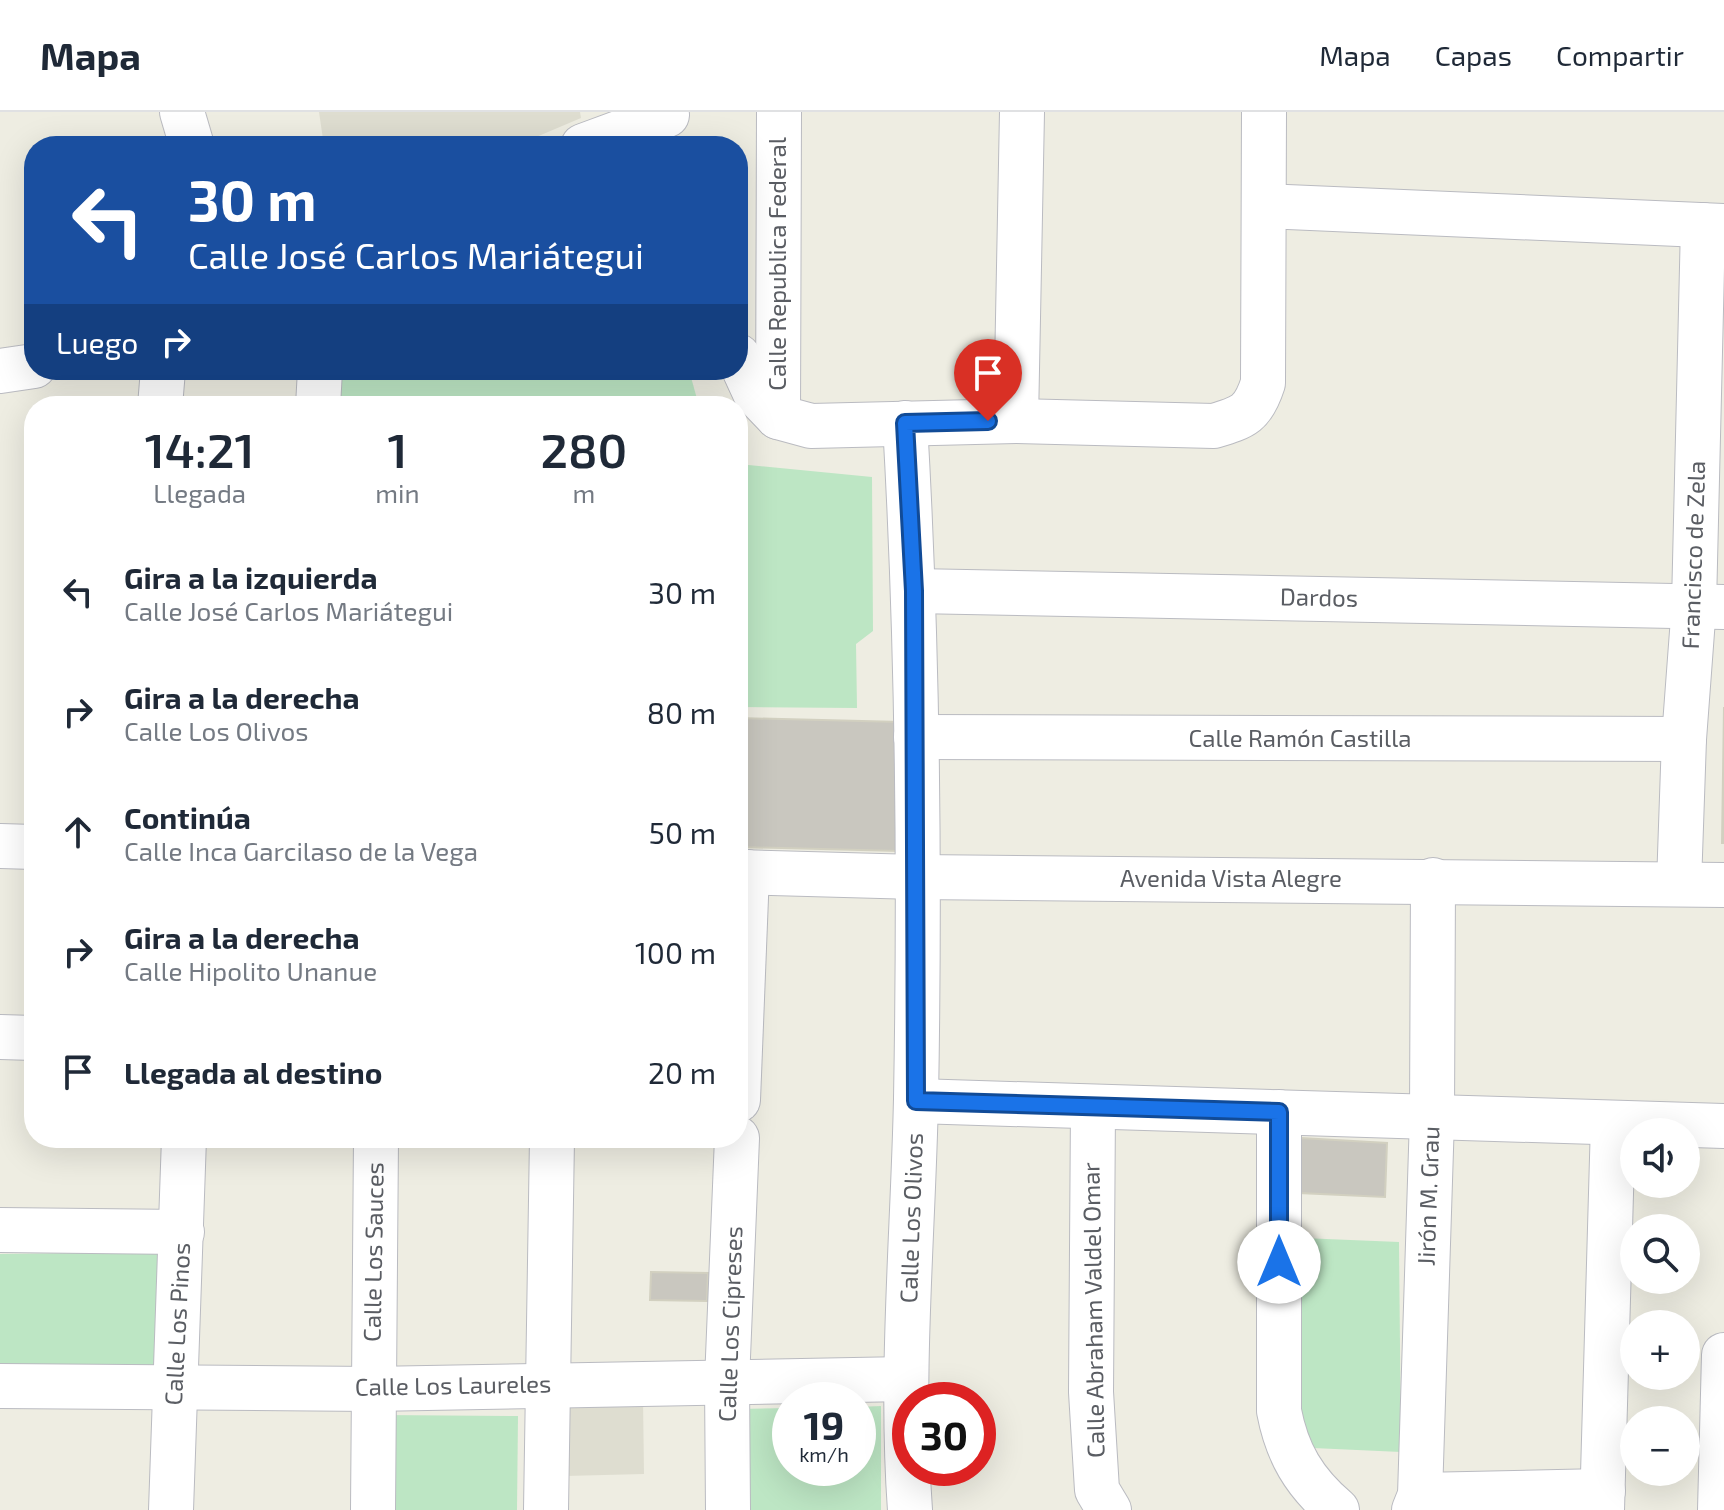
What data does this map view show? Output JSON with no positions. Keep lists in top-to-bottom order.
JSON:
{
  "streets": {
    "street": [
      "Calle Republica Federal",
      "Francisco de Zela",
      "Dardos",
      "Calle Ramón Castilla",
      "Avenida Vista Alegre",
      "Jirón M. Grau",
      "Calle Los Olivos",
      "Calle Los Sauces",
      "Calle Abraham Valdel Omar",
      "Calle Los Pinos",
      "Calle Los Cipreses",
      "Calle Los Laureles"
    ]
  },
  "crossings": [
    ["Francisco de Zela", "Dardos"],
    ["Francisco de Zela", "Calle Ramón Castilla"],
    ["Francisco de Zela", "Avenida Vista Alegre"],
    ["Dardos", "Calle Los Olivos"],
    ["Calle Ramón Castilla", "Calle Los Olivos"],
    ["Avenida Vista Alegre", "Jirón M. Grau"],
    ["Avenida Vista Alegre", "Calle Los Olivos"],
    ["Calle Los Olivos", "Calle Los Laureles"],
    ["Calle Los Sauces", "Calle Los Laureles"],
    ["Calle Los Pinos", "Calle Los Laureles"],
    ["Calle Los Cipreses", "Calle Los Laureles"]
  ],
  "page": {
    "header": "Mapa",
    "nav": ["Mapa", "Capas", "Compartir"],
    "turn": ["30 m", "Calle José Carlos Mariátegui"],
    "then": "Luego",
    "eta": [
      "14:21",
      "Llegada",
      "1",
      "min",
      "280",
      "m"
    ],
    "list": [
      {
        "name": "Gira a la izquierda",
        "note": "Calle José Carlos Mariátegui",
        "value": "30 m"
      },
      {
        "name": "Gira a la derecha",
        "note": "Calle Los Olivos",
        "value": "80 m"
      },
      {
        "name": "Continúa",
        "note": "Calle Inca Garcilaso de la Vega",
        "value": "50 m"
      },
      {
        "name": "Gira a la derecha",
        "note": "Calle Hipolito Unanue",
        "value": "100 m"
      },
      {
        "name": "Llegada al destino",
        "value": "20 m"
      }
    ],
    "map_buttons": ["+", "−"],
    "speed": "19 km/h",
    "limit": "30"
  }
}
